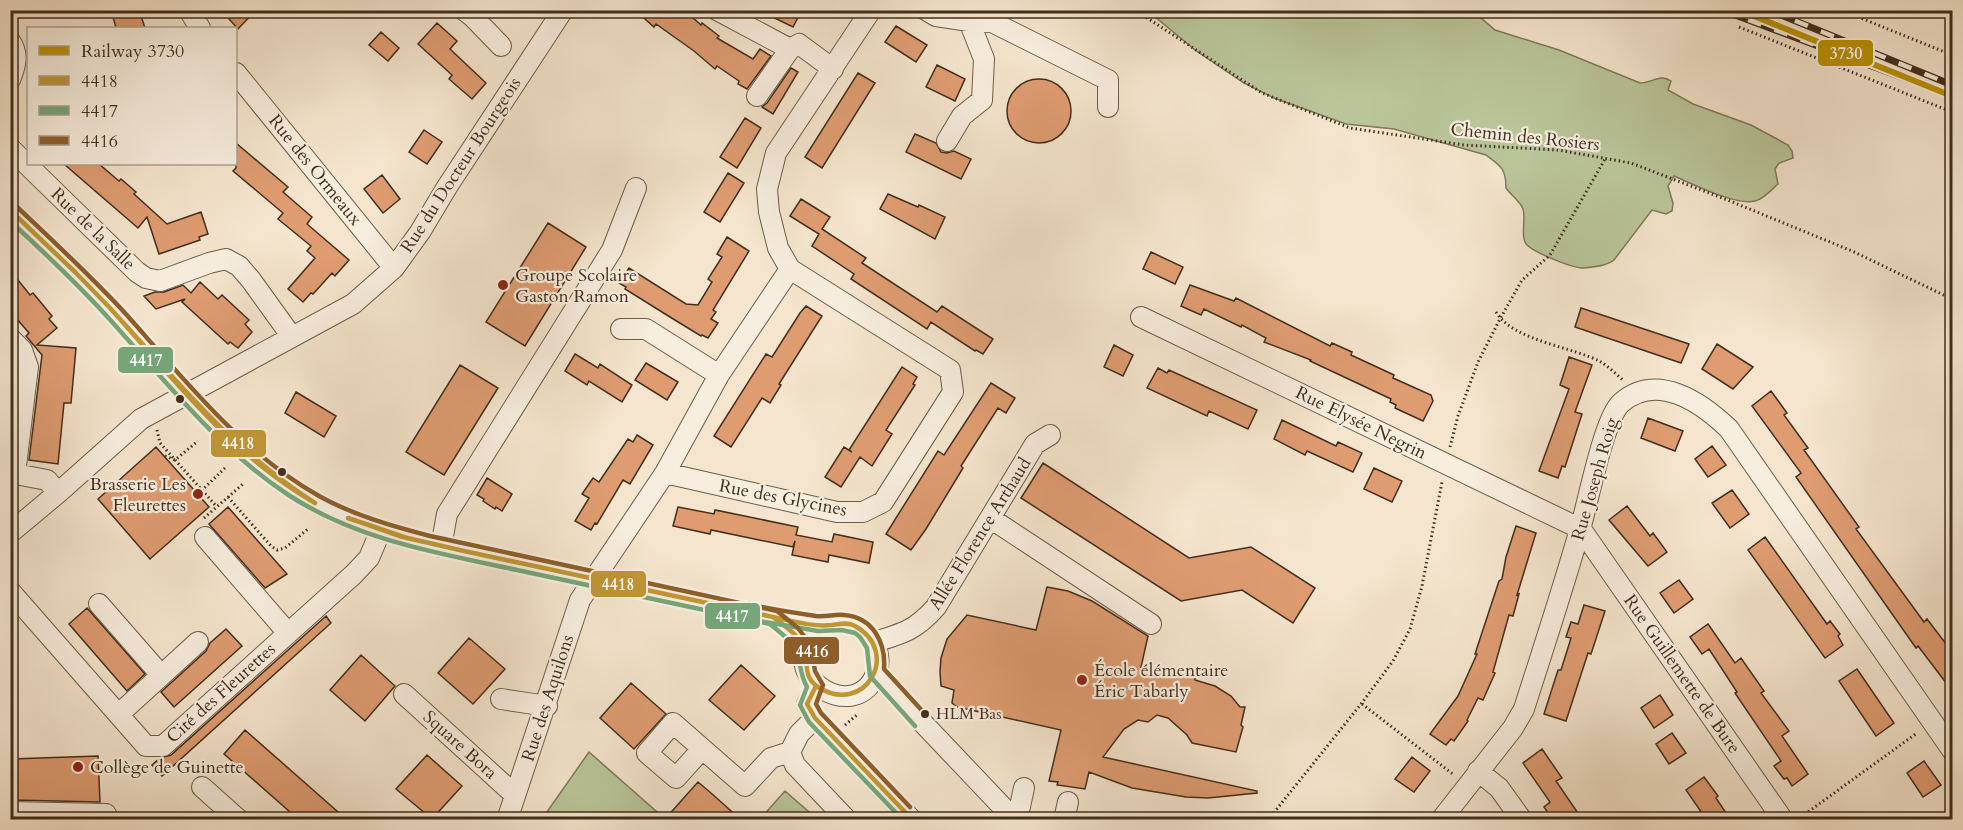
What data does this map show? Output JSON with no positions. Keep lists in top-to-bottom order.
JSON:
{
  "streets": {
    "street": [
      "Rue du Docteur Bourgeois",
      "Rue des Ormeaux",
      "Rue de la Salle",
      "Rue Elysée Negrin",
      "Rue Joseph Roig",
      "Rue des Glycines",
      "Allée Florence Arthaud",
      "Rue Guillemette de Bure",
      "Cité des Fleurettes",
      "Rue des Aquilons",
      "Square Bora"
    ],
    "path": ["Chemin des Rosiers"]
  },
  "crossings": [
    ["Rue du Docteur Bourgeois", "Rue des Ormeaux"],
    ["Rue du Docteur Bourgeois", "Rue de la Salle"],
    ["Rue Elysée Negrin", "Rue Joseph Roig"],
    ["Rue Elysée Negrin", "Rue Guillemette de Bure"],
    ["Rue Joseph Roig", "Rue Guillemette de Bure"],
    ["Rue des Aquilons", "Square Bora"]
  ],
  "places": [
    "Groupe Scolaire Gaston Ramon",
    "Brasserie Les Fleurettes",
    "École élémentaire Éric Tabarly",
    "HLM Bas",
    "Collège de Guinette"
  ],
  "lines": [
    "rail line 3730",
    "transit line 4416",
    "transit line 4418",
    "transit line 4417"
  ],
  "legend": [
    "Railway 3730",
    "4418",
    "4417",
    "4416"
  ]
}
